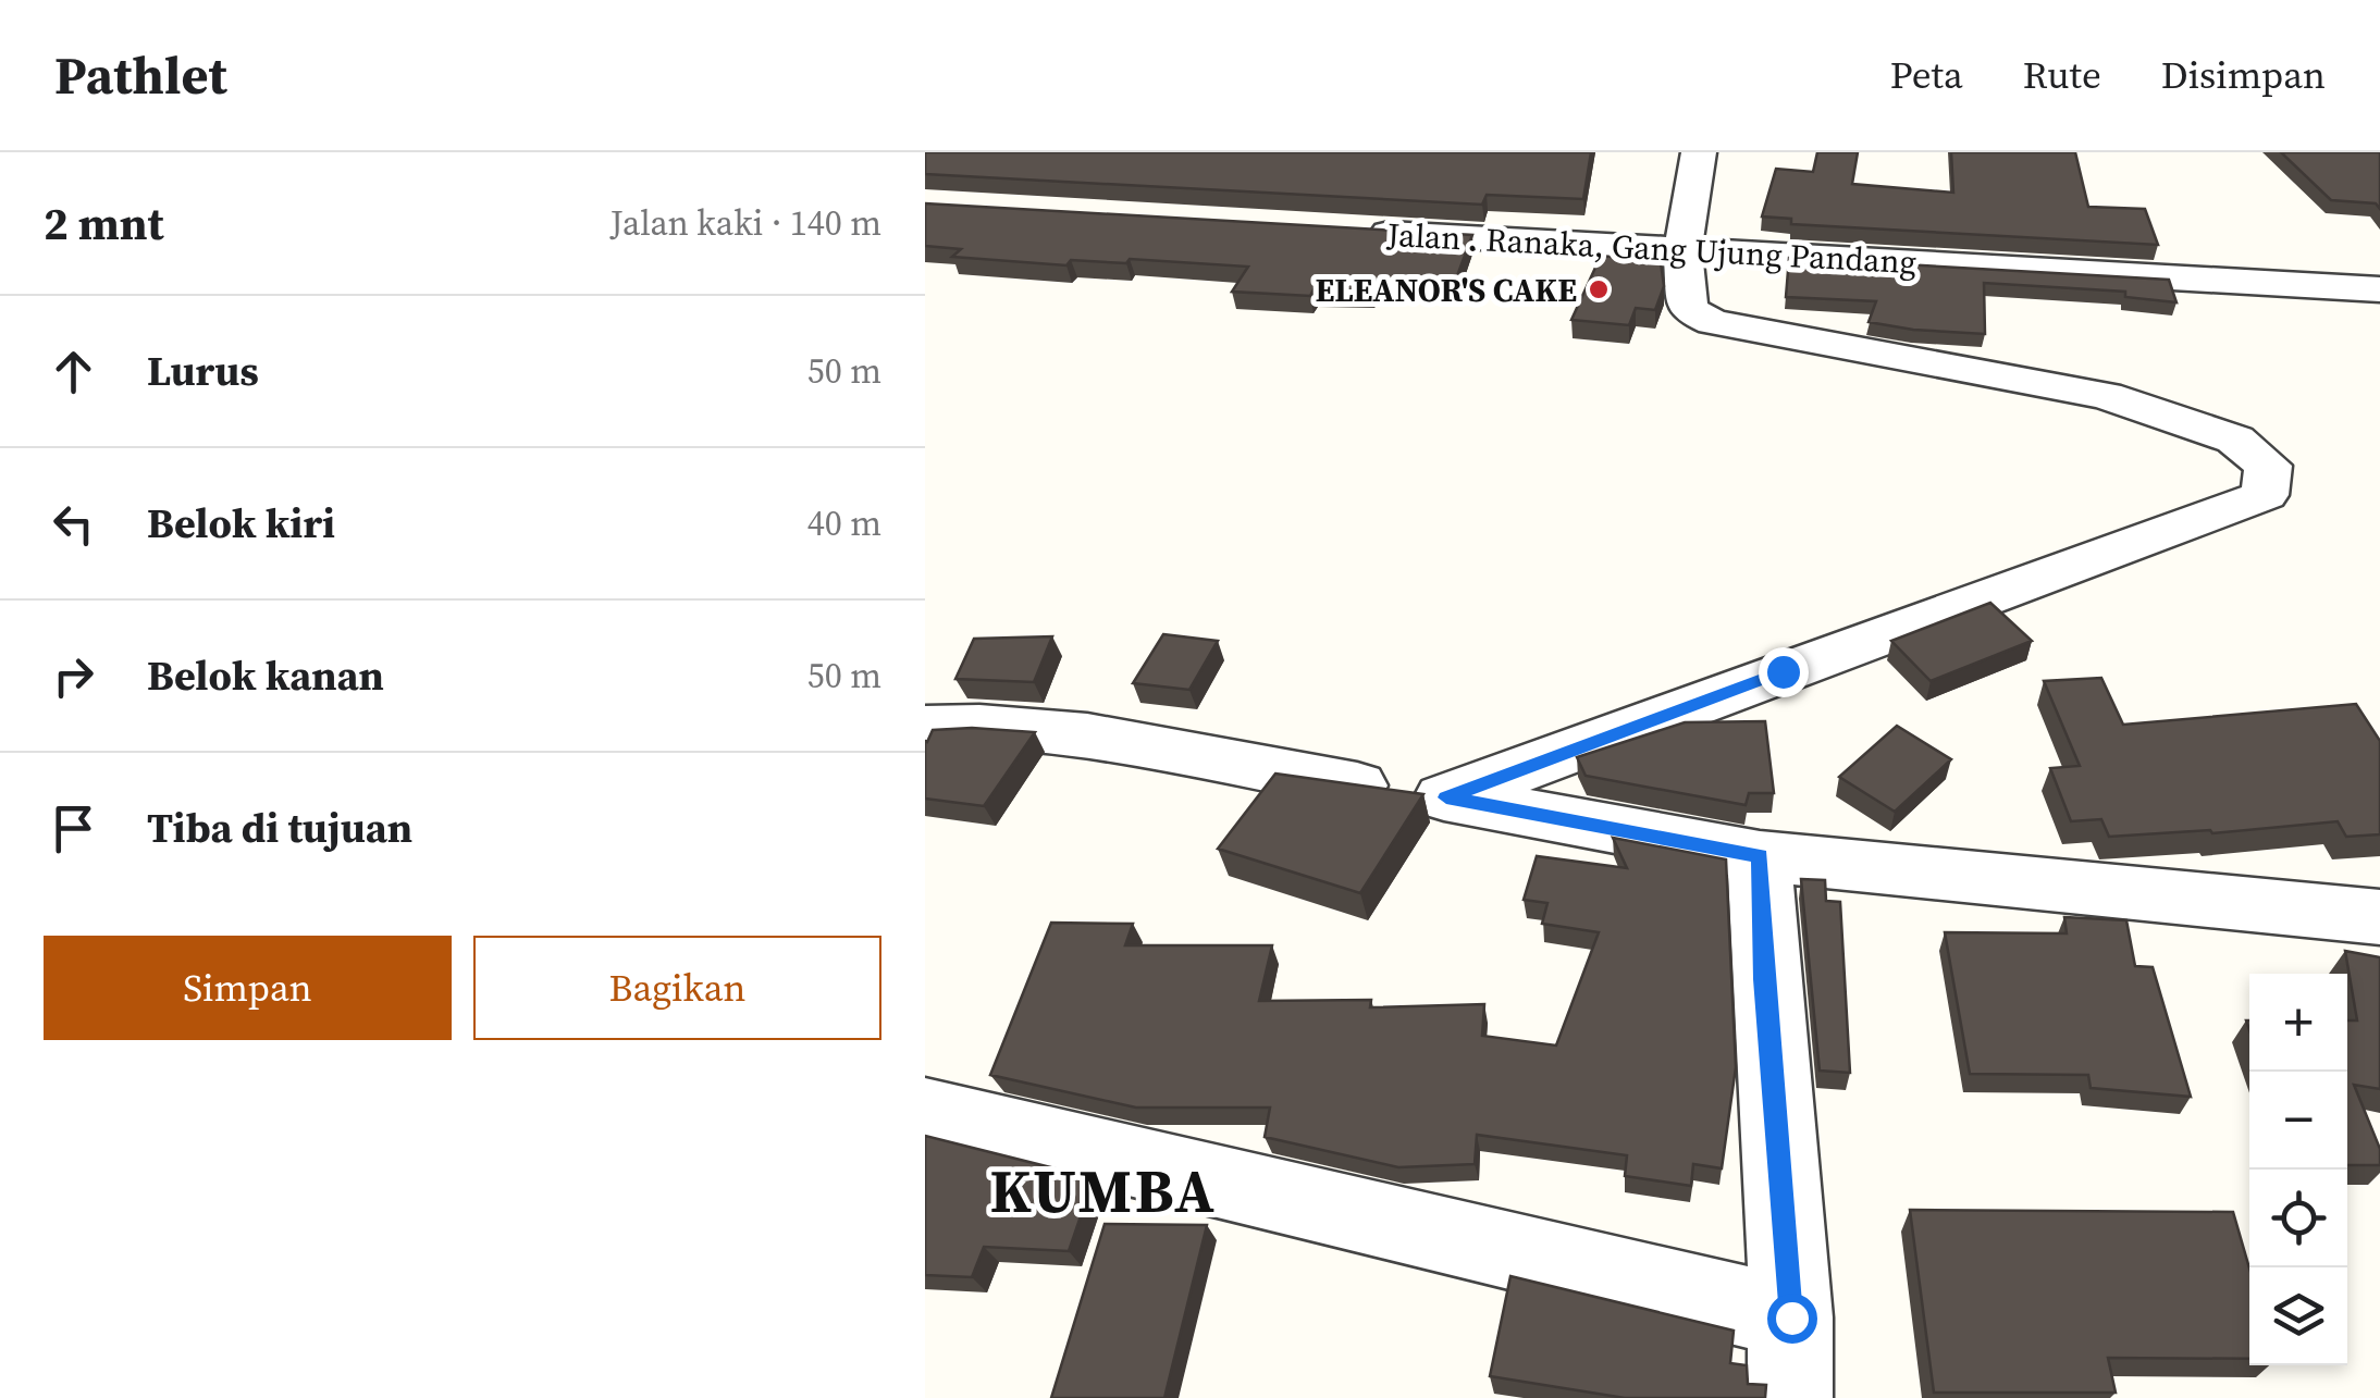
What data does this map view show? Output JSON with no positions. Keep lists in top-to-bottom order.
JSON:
{
  "streets": {
    "street": ["Jalan . Ranaka, Gang Ujung Pandang"]
  },
  "districts": ["KUMBA"],
  "places": ["ELEANOR'S CAKE"],
  "page": {
    "header": "Pathlet",
    "nav": ["Peta", "Rute", "Disimpan"],
    "heading": ["2 mnt", "Jalan kaki · 140 m"],
    "list": [
      ["Lurus", "50 m"],
      ["Belok kiri", "40 m"],
      ["Belok kanan", "50 m"],
      "Tiba di tujuan"
    ],
    "buttons": ["Simpan", "Bagikan"],
    "map_buttons": ["+", "−"]
  }
}
